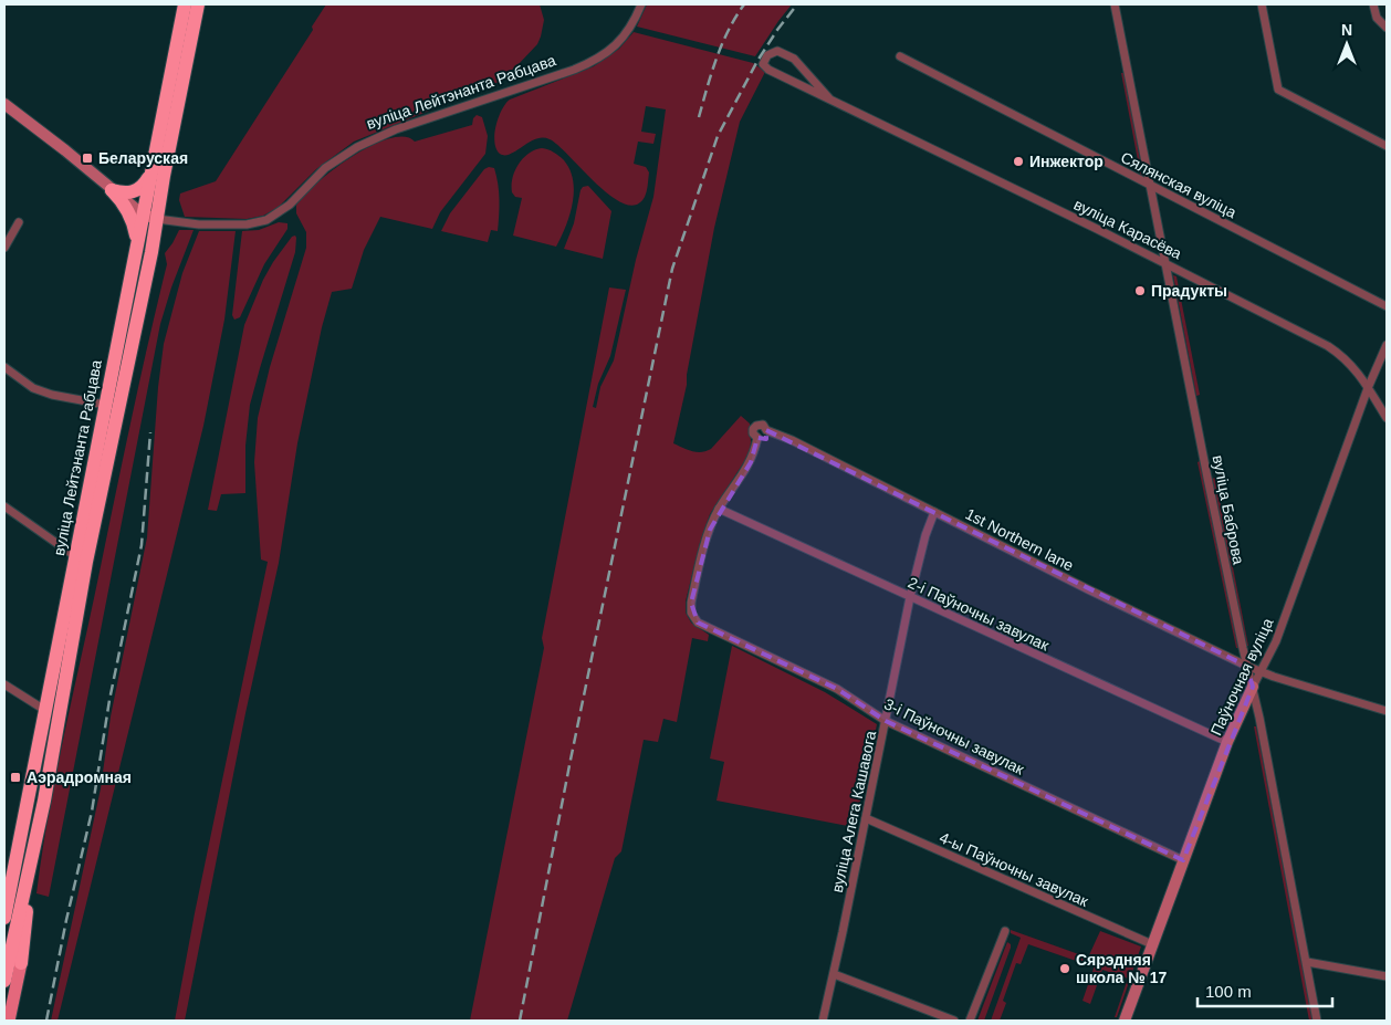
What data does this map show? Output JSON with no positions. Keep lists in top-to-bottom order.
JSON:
{
  "streets": {
    "highway": ["вуліца Лейтэнанта Рабцава"],
    "street": [
      "Сялянская вуліца",
      "вуліца Карасёва",
      "вуліца Баброва",
      "1st Northern lane",
      "2-і Паўночны завулак",
      "Паўночная вуліца",
      "3-і Паўночны завулак",
      "вуліца Алега Кашавога",
      "4-ы Паўночны завулак"
    ]
  },
  "crossings": [
    ["Сялянская вуліца", "вуліца Баброва"],
    ["вуліца Карасёва", "вуліца Баброва"],
    ["вуліца Карасёва", "Паўночная вуліца"],
    ["вуліца Баброва", "1st Northern lane"],
    ["вуліца Баброва", "Паўночная вуліца"],
    ["1st Northern lane", "2-і Паўночны завулак"],
    ["1st Northern lane", "Паўночная вуліца"],
    ["1st Northern lane", "3-і Паўночны завулак"],
    ["1st Northern lane", "вуліца Алега Кашавога"],
    ["2-і Паўночны завулак", "Паўночная вуліца"],
    ["2-і Паўночны завулак", "3-і Паўночны завулак"],
    ["2-і Паўночны завулак", "вуліца Алега Кашавога"],
    ["Паўночная вуліца", "3-і Паўночны завулак"],
    ["Паўночная вуліца", "4-ы Паўночны завулак"],
    ["3-і Паўночны завулак", "вуліца Алега Кашавога"],
    ["вуліца Алега Кашавога", "4-ы Паўночны завулак"]
  ],
  "places": {
    "transit": ["Беларуская", "Аэрадромная"],
    "other": ["Инжектор", "Прадукты", "Сярэдняя школа № 17"]
  },
  "scale_bar": "100 m",
  "north": "top"
}
